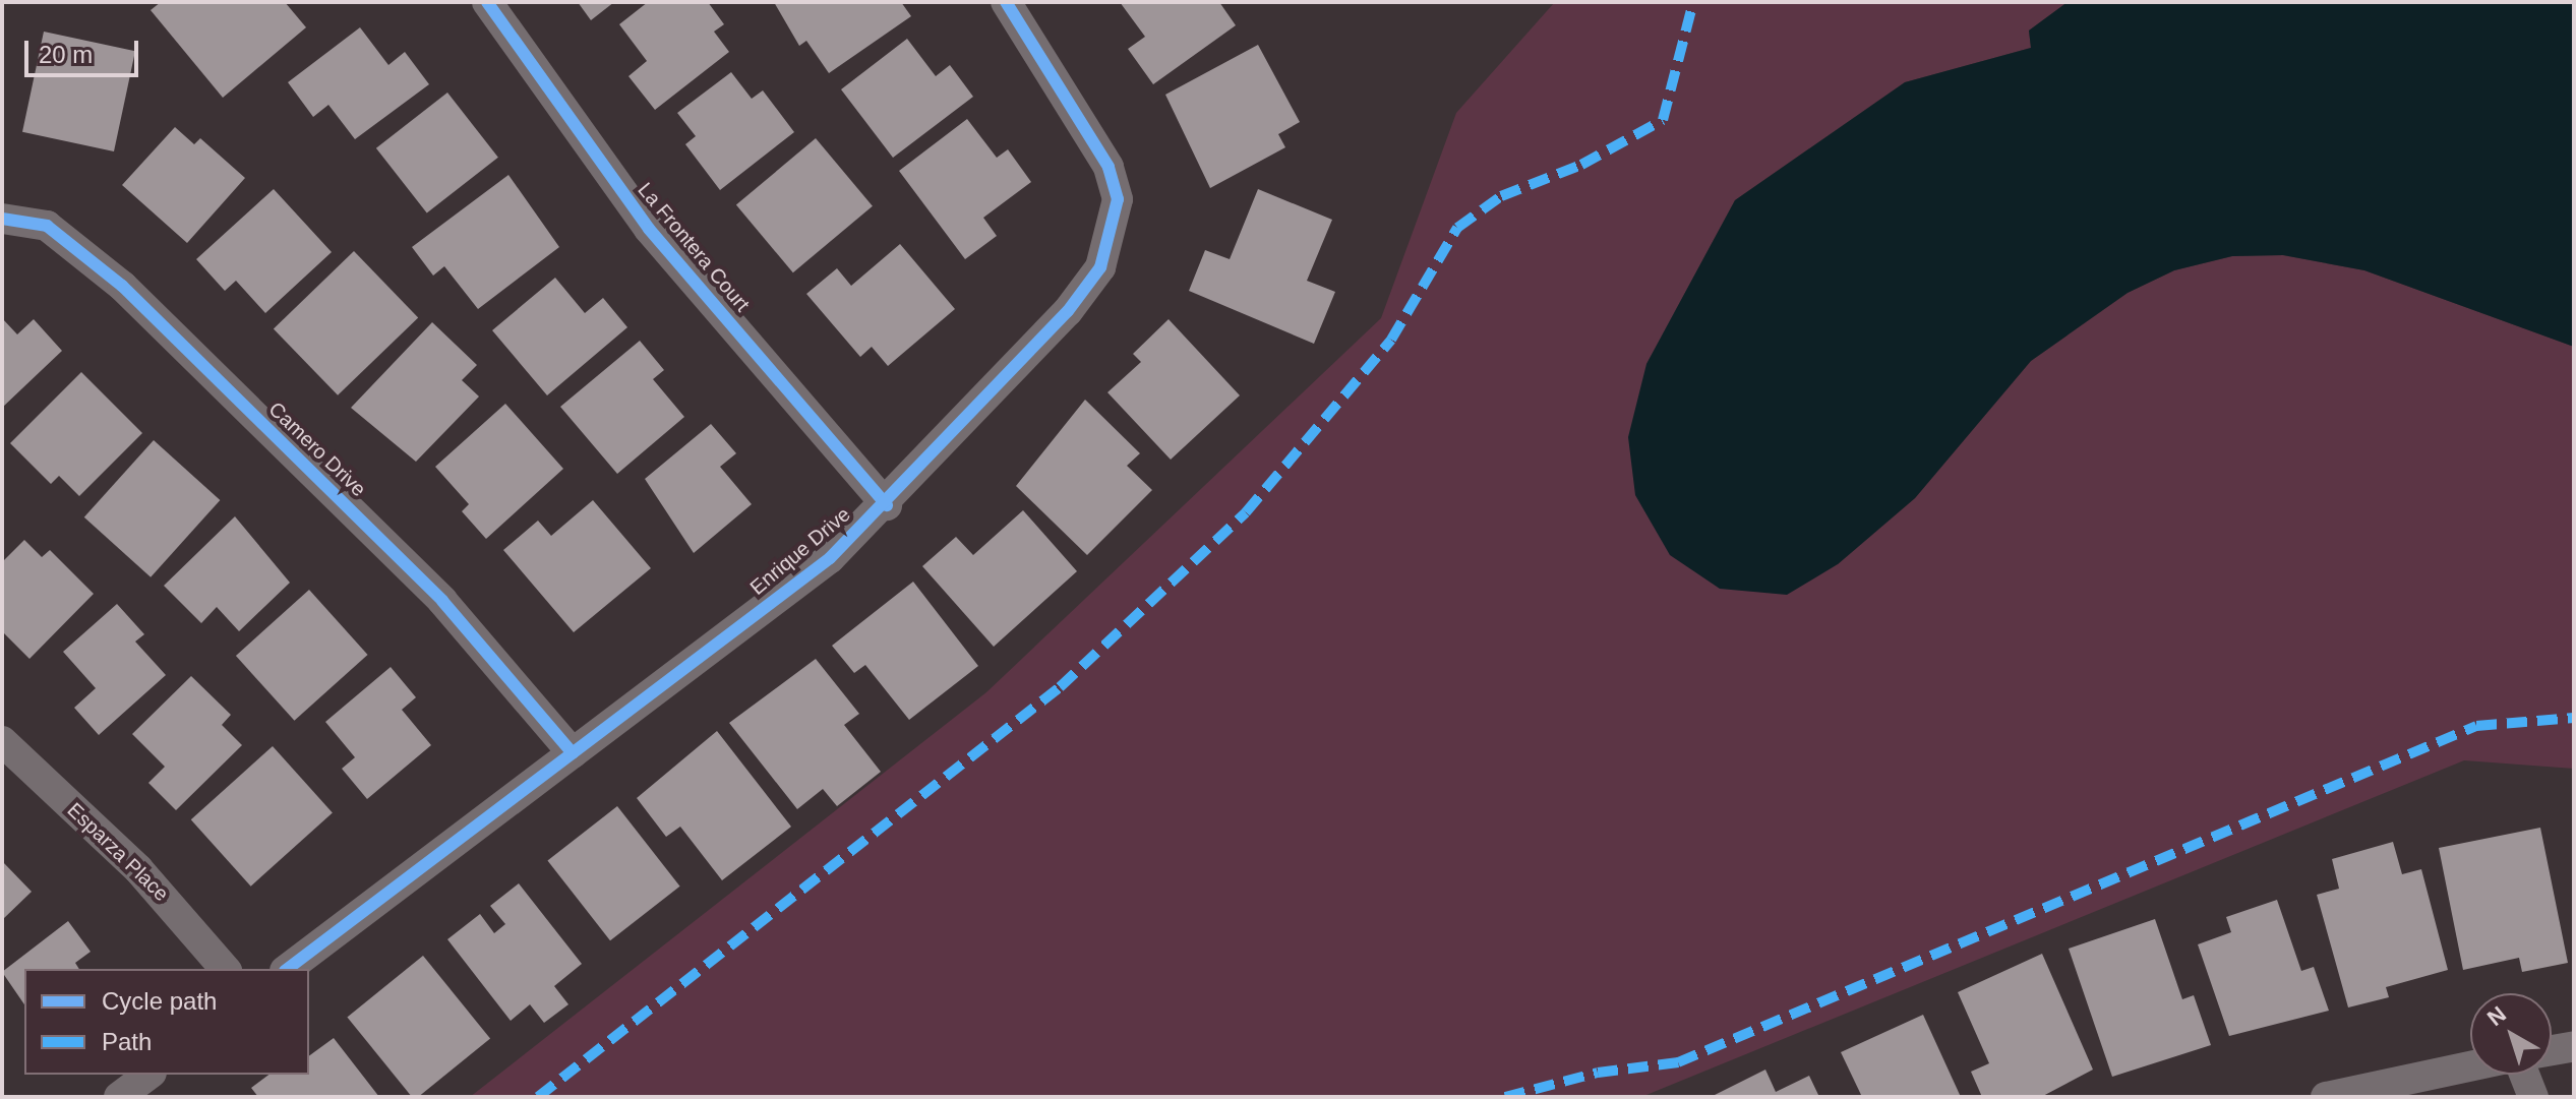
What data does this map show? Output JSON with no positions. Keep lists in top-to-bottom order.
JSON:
{
  "streets": {
    "street": [
      "La Frontera Court",
      "Camero Drive",
      "Enrique Drive",
      "Esparza Place"
    ]
  },
  "crossings": [
    ["La Frontera Court", "Enrique Drive"],
    ["Camero Drive", "Enrique Drive"]
  ],
  "legend": ["Cycle path", "Path"],
  "scale_bar": "20 m",
  "north": "top left"
}
